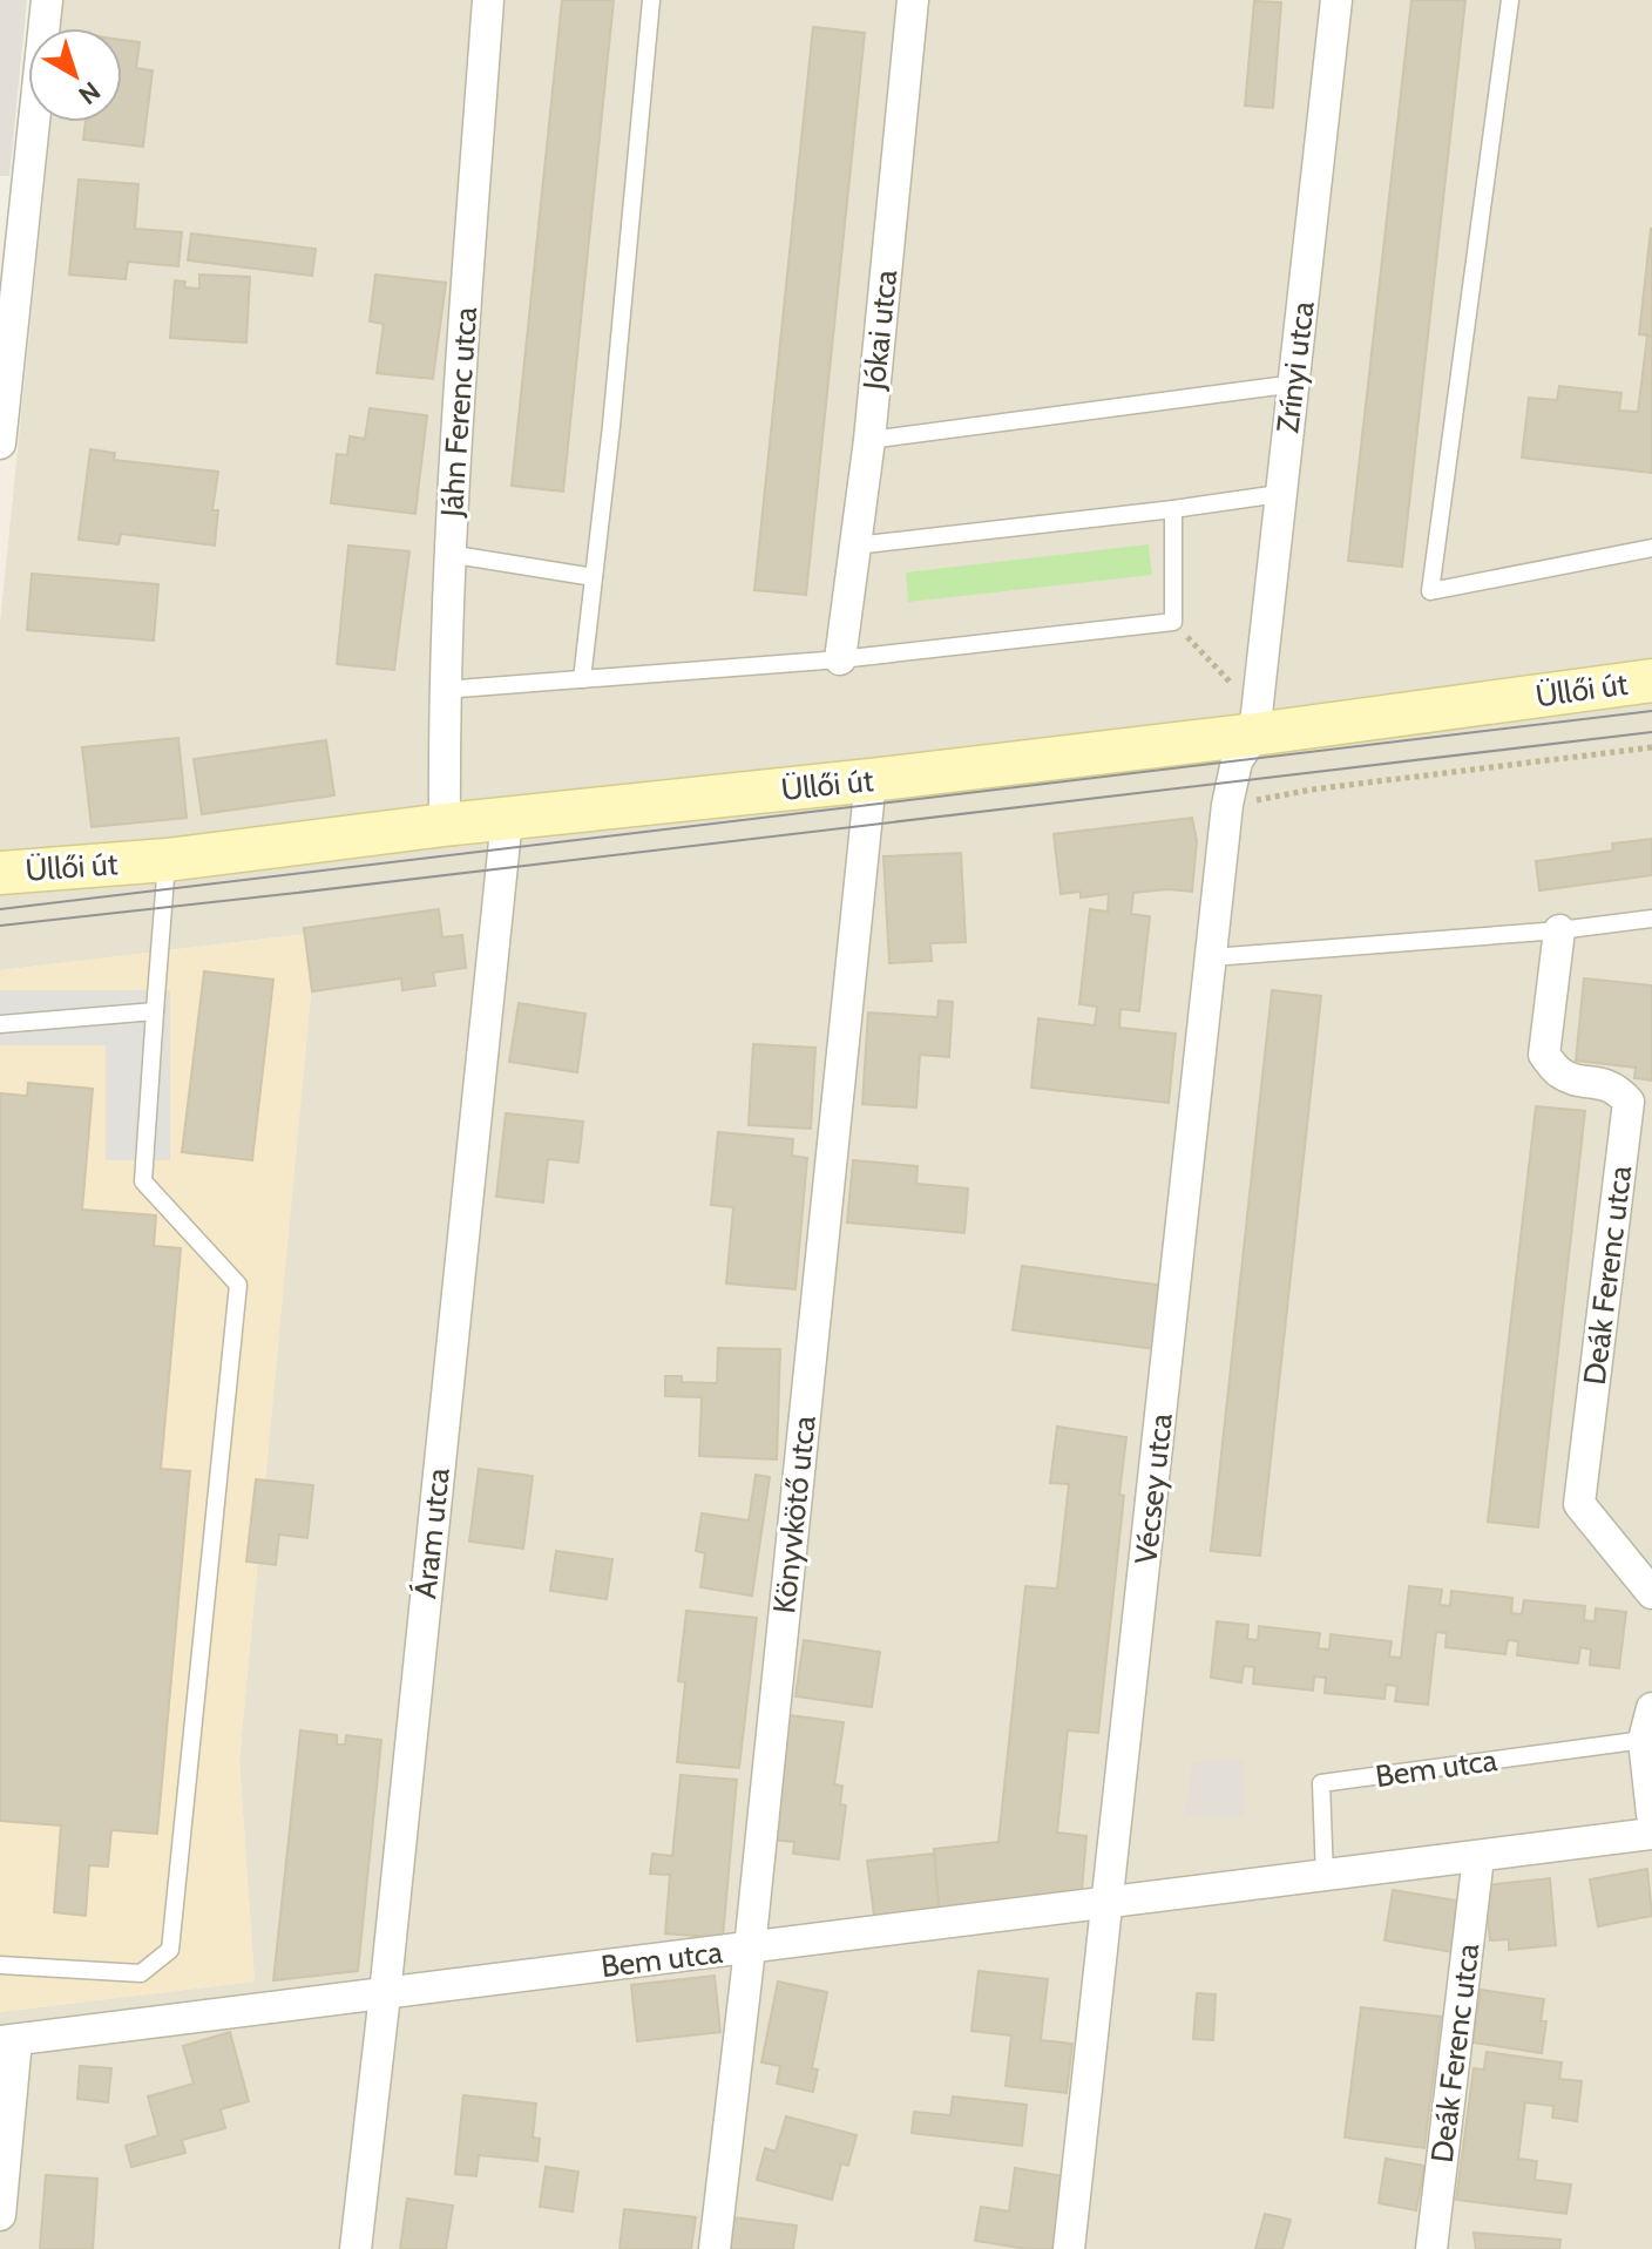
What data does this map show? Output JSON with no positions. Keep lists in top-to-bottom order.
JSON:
{
  "streets": {
    "main road": ["Üllői út"],
    "street": [
      "Jókai utca",
      "Zrínyi utca",
      "Jáhn Ferenc utca",
      "Deák Ferenc utca",
      "Vécsey utca",
      "Könyvkötő utca",
      "Áram utca",
      "Bem utca"
    ]
  },
  "crossings": [
    ["Zrínyi utca", "Üllői út"],
    ["Zrínyi utca", "Vécsey utca"],
    ["Jáhn Ferenc utca", "Üllői út"],
    ["Üllői út", "Vécsey utca"],
    ["Üllői út", "Könyvkötő utca"],
    ["Üllői út", "Áram utca"],
    ["Deák Ferenc utca", "Bem utca"],
    ["Vécsey utca", "Bem utca"],
    ["Könyvkötő utca", "Bem utca"],
    ["Áram utca", "Bem utca"]
  ],
  "north": "bottom right"
}
